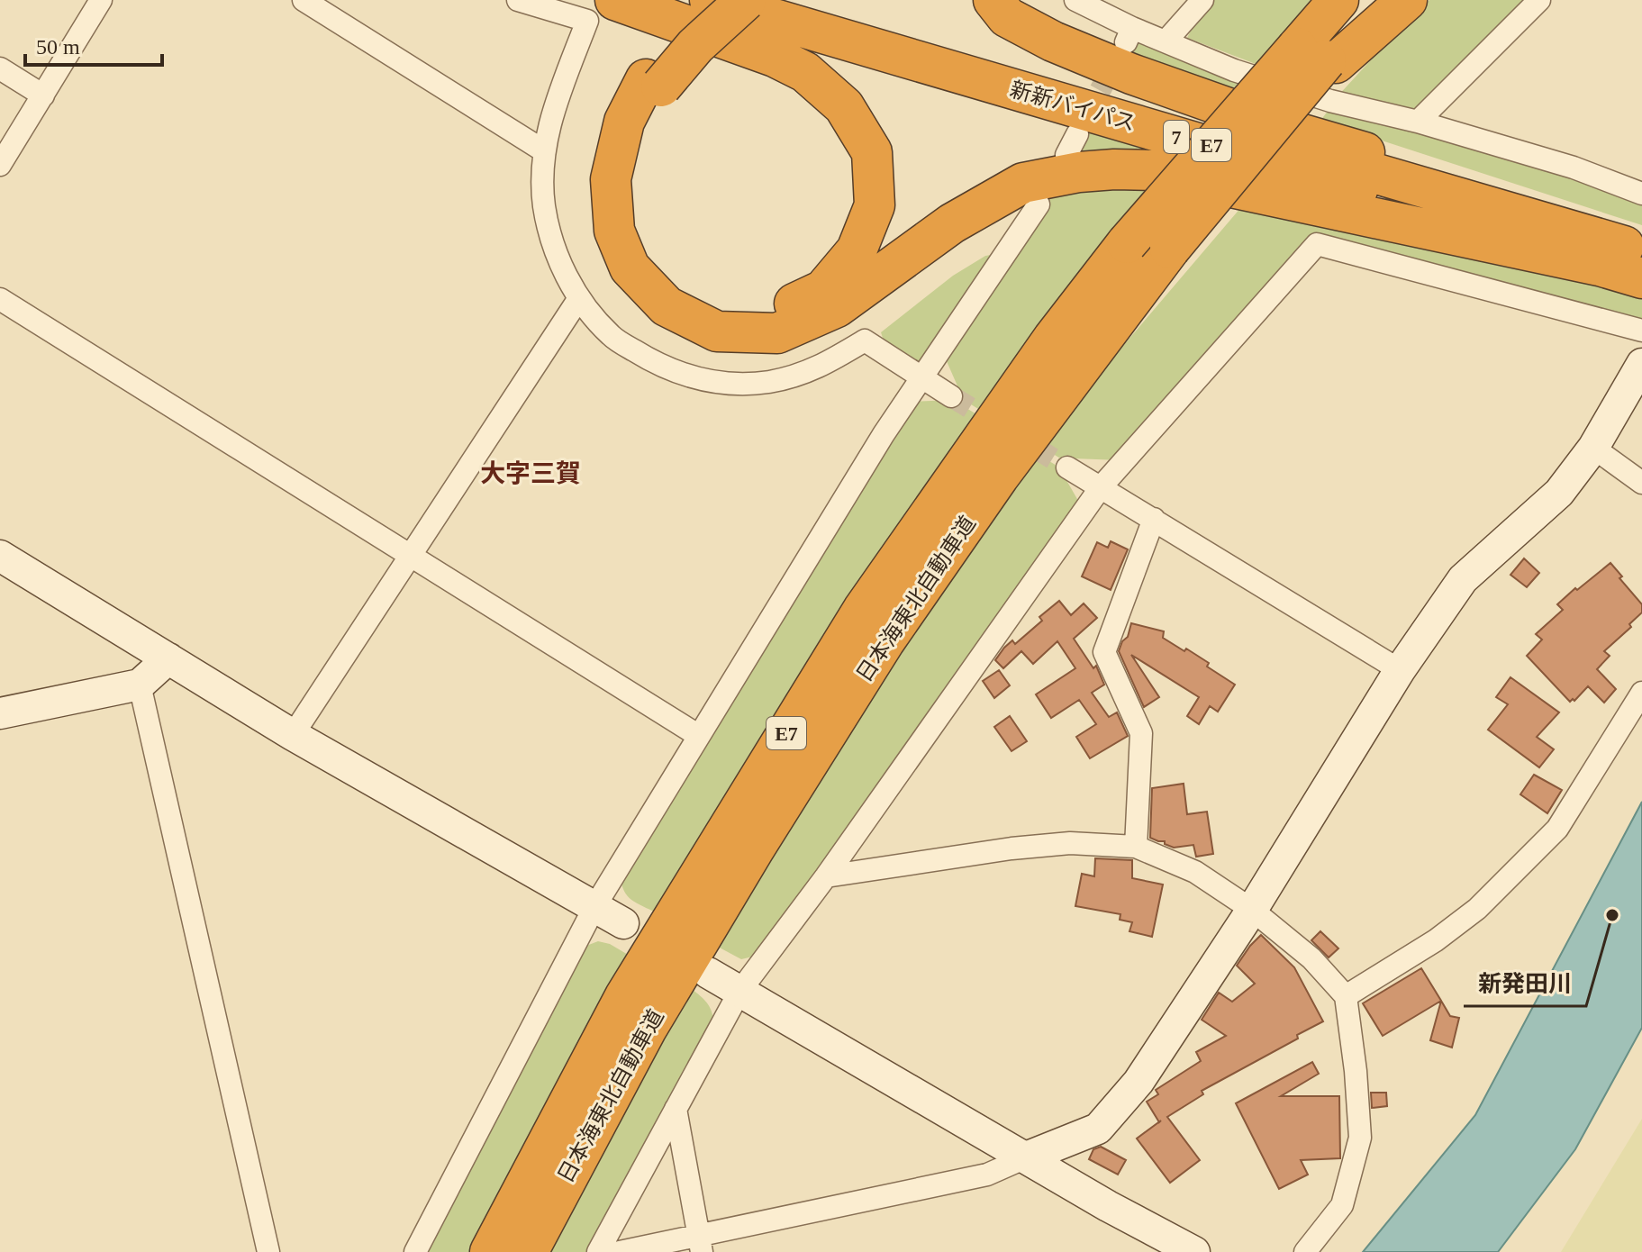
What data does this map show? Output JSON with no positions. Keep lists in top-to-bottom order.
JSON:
{
  "streets": {
    "highway": [
      "新新バイパス",
      "7",
      "E7",
      "日本海東北自動車道"
    ]
  },
  "districts": ["大字三賀"],
  "places": ["新発田川"],
  "scale_bar": "50 m"
}
